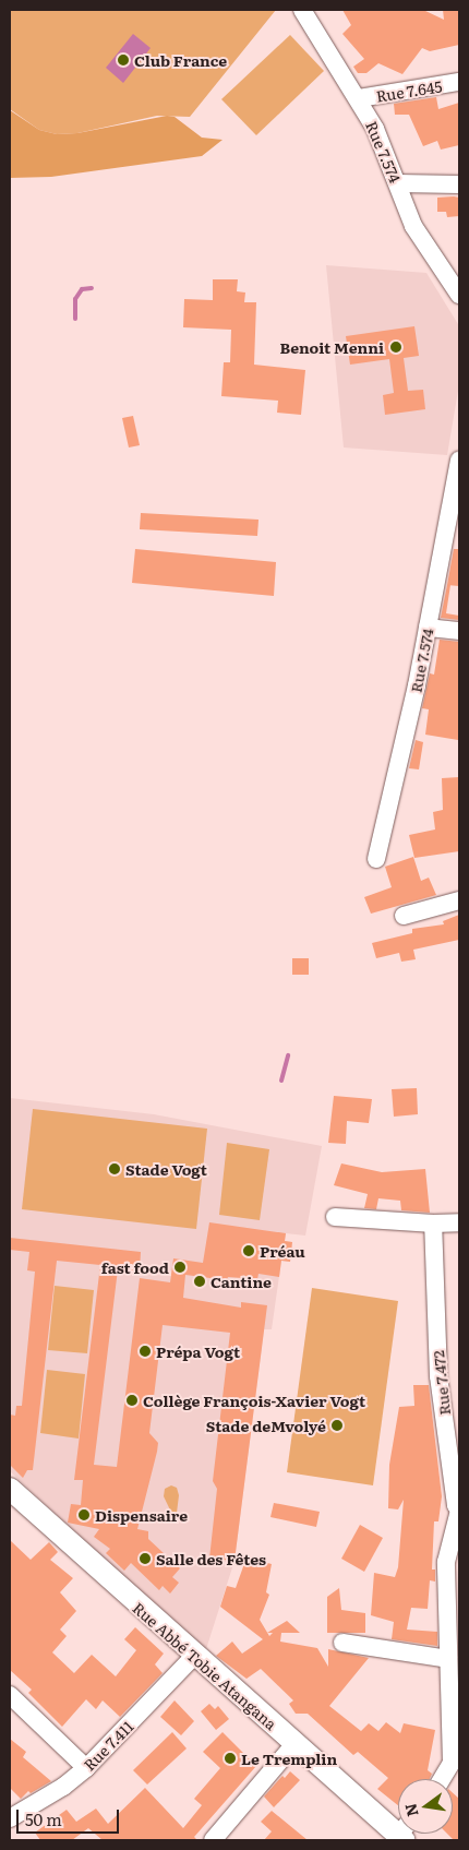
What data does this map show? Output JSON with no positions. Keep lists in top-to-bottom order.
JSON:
{
  "streets": {
    "main road": ["Rue Abbé Tobie Atangana"],
    "street": [
      "Rue 7.645",
      "Rue 7.574",
      "Rue 7.472",
      "Rue 7.411"
    ]
  },
  "crossings": [
    ["Rue 7.645", "Rue 7.574"],
    ["Rue Abbé Tobie Atangana", "Rue 7.411"]
  ],
  "places": [
    "Club France",
    "Benoit Menni",
    "Stade Vogt",
    "Préau",
    "fast food",
    "Cantine",
    "Prépa Vogt",
    "Collège François-Xavier Vogt",
    "Stade deMvolyé",
    "Dispensaire",
    "Salle des Fêtes",
    "Le Tremplin"
  ],
  "scale_bar": "50 m",
  "north": "left"
}
